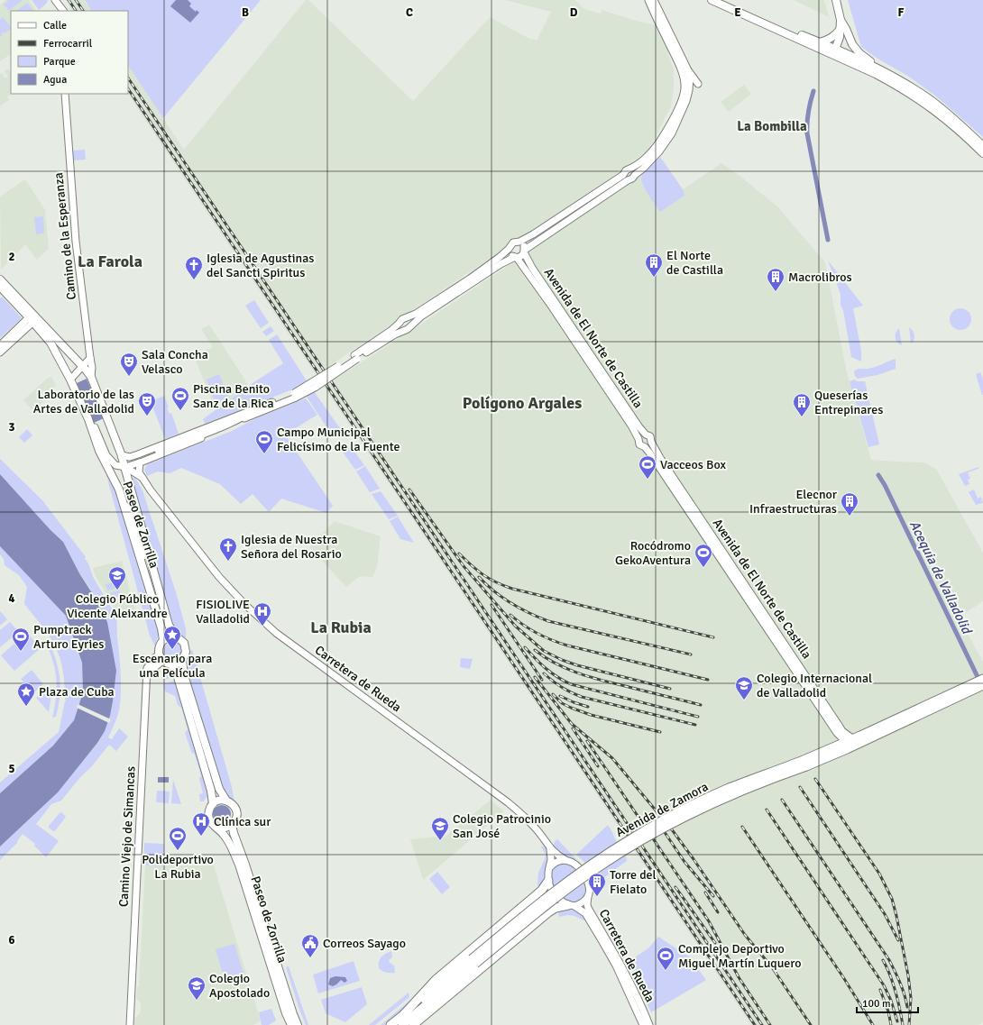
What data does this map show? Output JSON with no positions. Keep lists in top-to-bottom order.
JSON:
{
  "streets": {
    "highway": ["Avenida de Zamora"],
    "main road": ["Paseo de Zorrilla"],
    "street": [
      "Camino de la Esperanza",
      "Avenida de El Norte de Castilla",
      "Carretera de Rueda",
      "Camino Viejo de Simancas"
    ]
  },
  "crossings": [
    ["Camino de la Esperanza", "Paseo de Zorrilla"],
    ["Avenida de El Norte de Castilla", "Avenida de Zamora"],
    ["Paseo de Zorrilla", "Carretera de Rueda"],
    ["Paseo de Zorrilla", "Camino Viejo de Simancas"]
  ],
  "districts": [
    "La Bombilla",
    "La Farola",
    "Polígono Argales",
    "La Rubia"
  ],
  "water": ["Acequia de Valladolid"],
  "places": {
    "building": [
      "El Norte de Castilla",
      "Macrolibros",
      "Queserías Entrepinares",
      "Elecnor Infraestructuras",
      "Torre del Fielato"
    ],
    "church": ["Iglesia de Agustinas del Sancti Spiritus", "Iglesia de Nuestra Señora del Rosario"],
    "theatre": ["Sala Concha Velasco", "Laboratorio de las Artes de Valladolid"],
    "sports": [
      "Piscina Benito Sanz de la Rica",
      "Campo Municipal Felicísimo de la Fuente",
      "Vacceos Box",
      "Rocódromo GekoAventura",
      "Pumptrack Arturo Eyries",
      "Polideportivo La Rubia",
      "Complejo Deportivo Miguel Martín Luquero"
    ],
    "school or university": [
      "Colegio Público Vicente Aleixandre",
      "Colegio Internacional de Valladolid",
      "Colegio Patrocinio San José",
      "Colegio Apostolado"
    ],
    "hospital": ["FISIOLIVE Valladolid", "Clínica sur"],
    "place": ["Escenario para una Película", "Plaza de Cuba"],
    "public building": ["Correos Sayago"]
  },
  "legend": [
    "Calle",
    "Ferrocarril",
    "Parque",
    "Agua"
  ],
  "scale_bar": "100 m",
  "grid": {
    "columns": [
      "B",
      "C",
      "D",
      "E",
      "F"
    ],
    "rows": [
      "2",
      "3",
      "4",
      "5",
      "6"
    ]
  }
}
